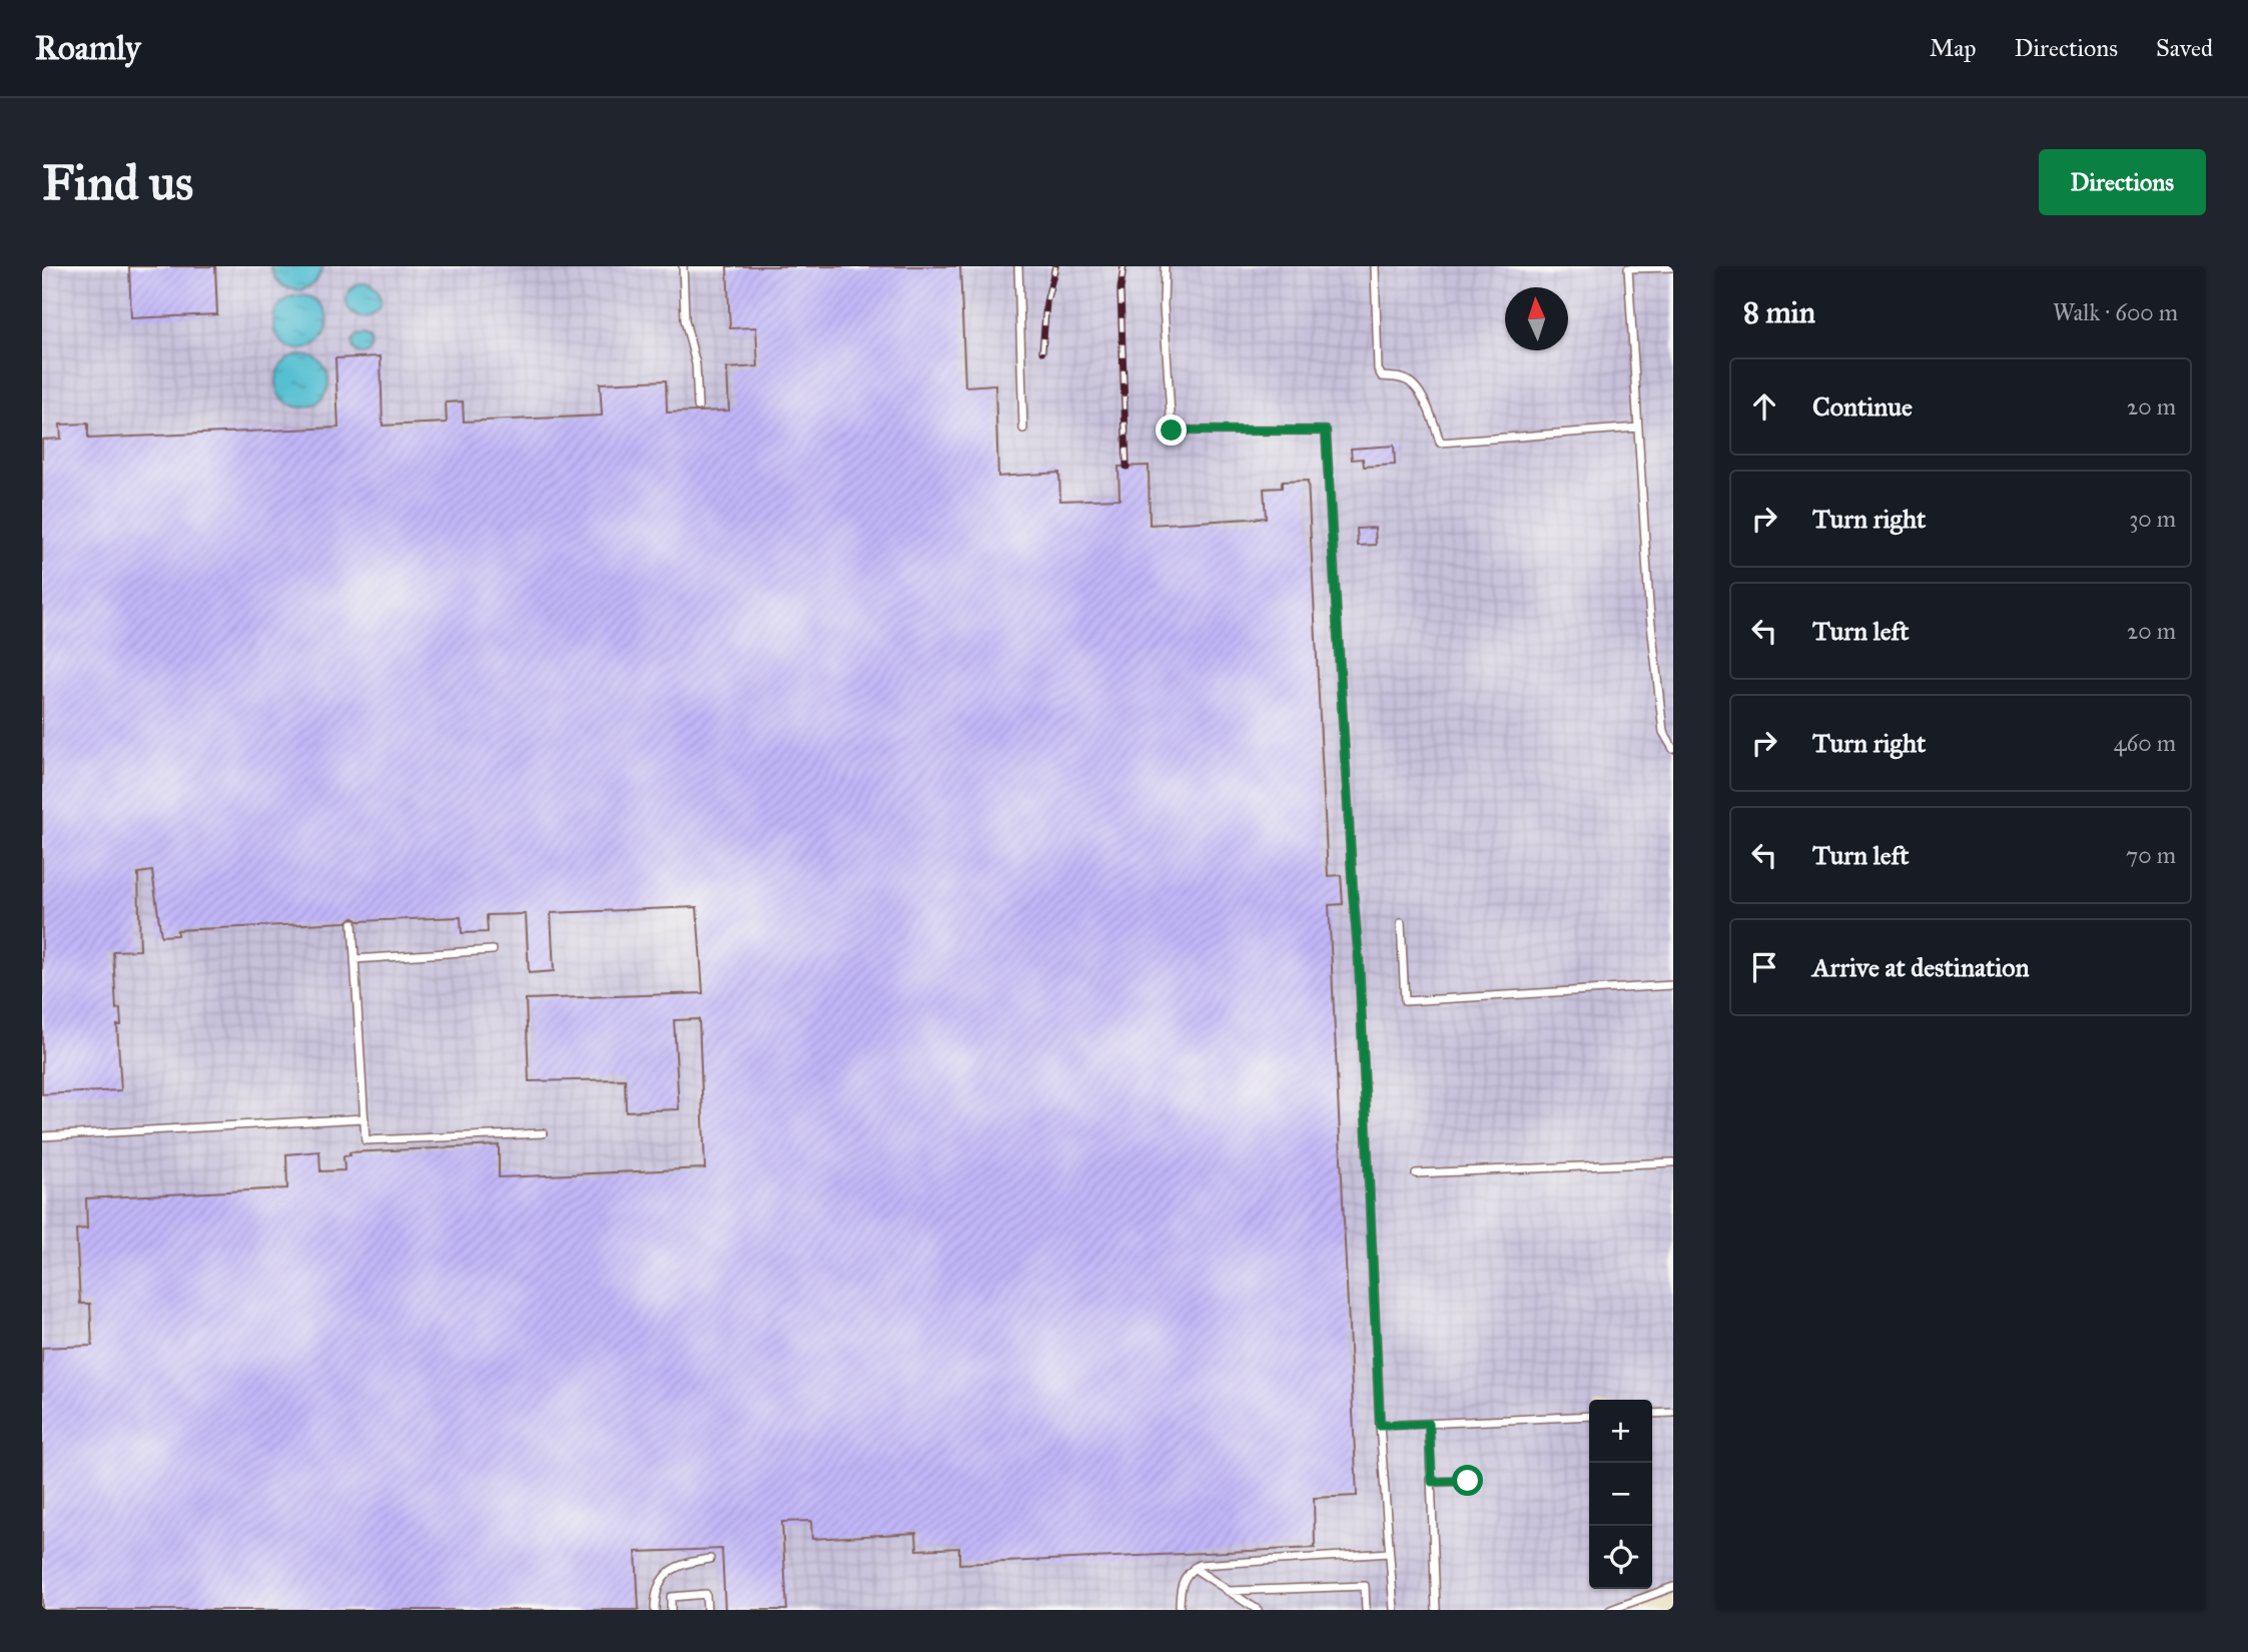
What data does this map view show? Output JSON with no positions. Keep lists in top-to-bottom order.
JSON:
{
  "north": "top",
  "page": {
    "header": "Roamly",
    "nav": ["Map", "Directions", "Saved"],
    "buttons": "Directions",
    "title": "Find us",
    "heading": ["8 min", "Walk · 600 m"],
    "list": [
      ["Continue", "20 m"],
      ["Turn right", "30 m"],
      ["Turn left", "20 m"],
      ["Turn right", "460 m"],
      ["Turn left", "70 m"],
      "Arrive at destination"
    ],
    "map_buttons": ["+", "−"]
  }
}
